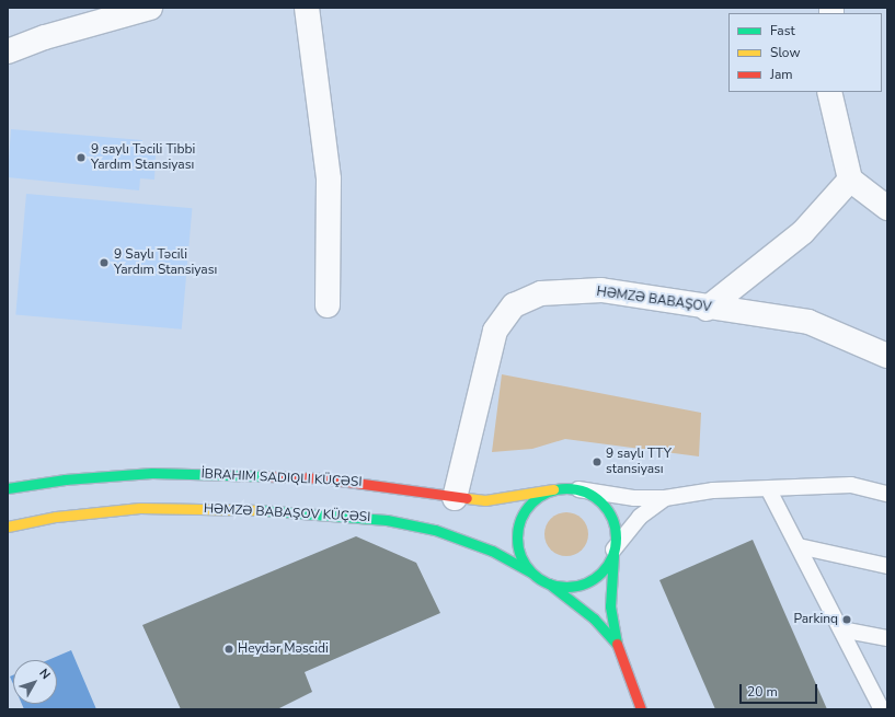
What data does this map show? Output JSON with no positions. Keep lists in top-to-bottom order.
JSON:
{
  "streets": {
    "street": ["HƏMZƏ BABAŞOV", "HƏMZƏ BABAŞOV KÜÇƏSI"]
  },
  "places": [
    "9 saylı Təcili Tibbi Yardım Stansiyası",
    "9 Saylı Təcili Yardım Stansiyası",
    "9 saylı TTY stansiyası",
    "Parkinq",
    "Heydər Məscidi"
  ],
  "legend": ["Fast", "Slow", "Jam"],
  "scale_bar": "20 m",
  "north": "top right"
}
